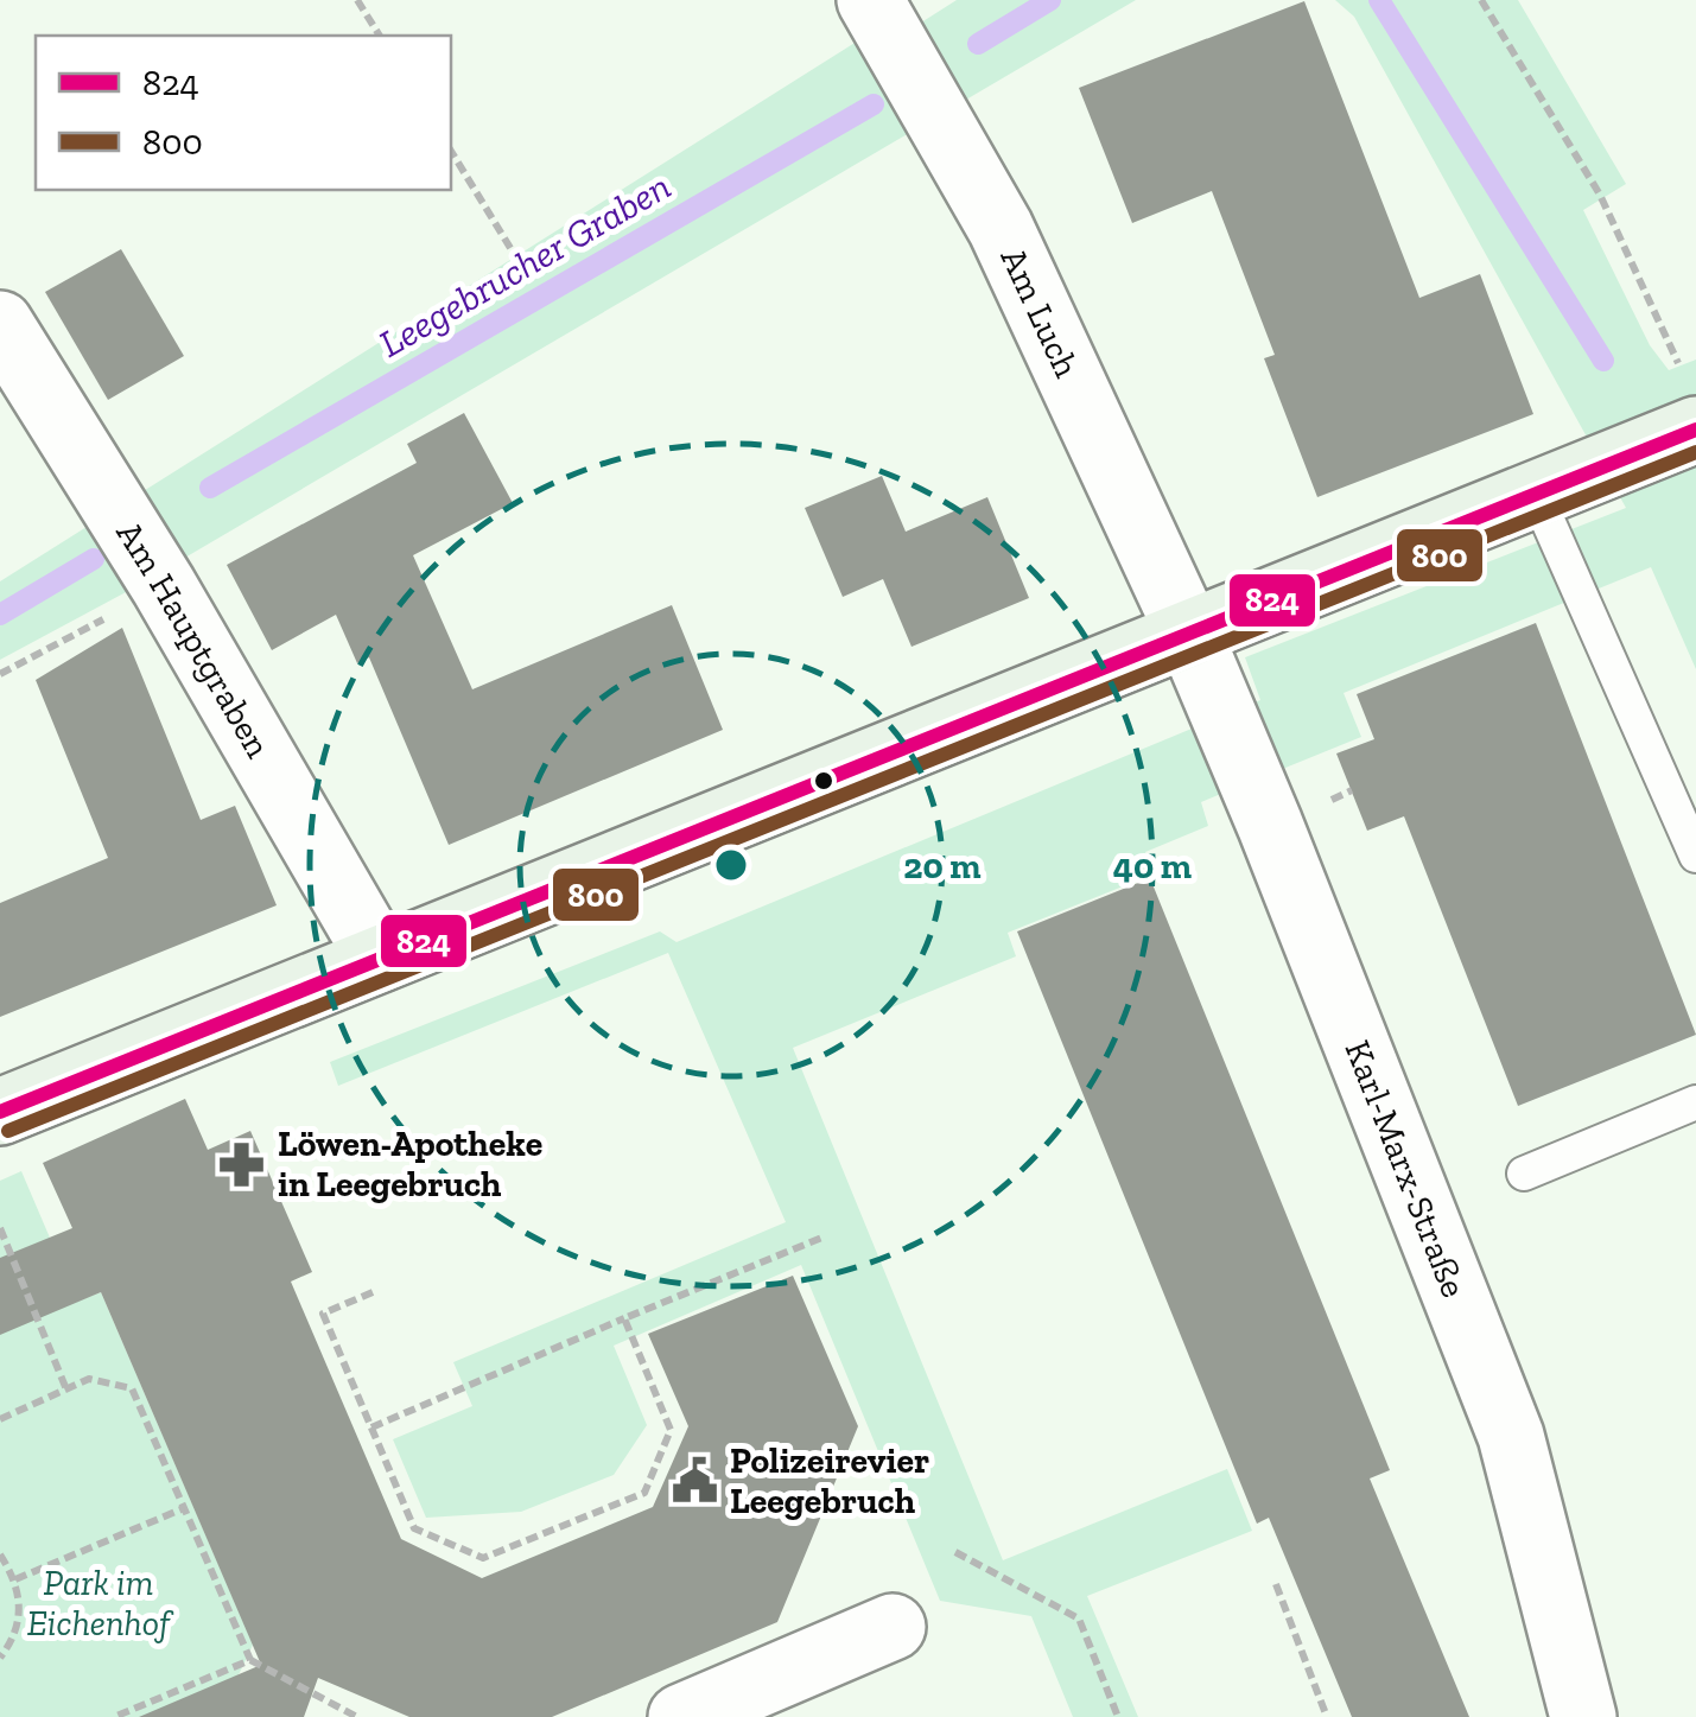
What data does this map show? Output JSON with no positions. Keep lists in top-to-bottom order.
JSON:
{
  "streets": {
    "street": ["Am Luch", "Am Hauptgraben", "Karl-Marx-Straße"]
  },
  "crossings": [
    ["Am Luch", "Karl-Marx-Straße"]
  ],
  "water": ["Leegebrucher Graben"],
  "parks": ["Park im Eichenhof"],
  "places": {
    "pharmacy": ["Löwen-Apotheke in Leegebruch"],
    "public building": ["Polizeirevier Leegebruch"]
  },
  "lines": ["transit line 824", "transit line 800"],
  "legend": ["824", "800"],
  "rings": ["20 m", "40 m"]
}
